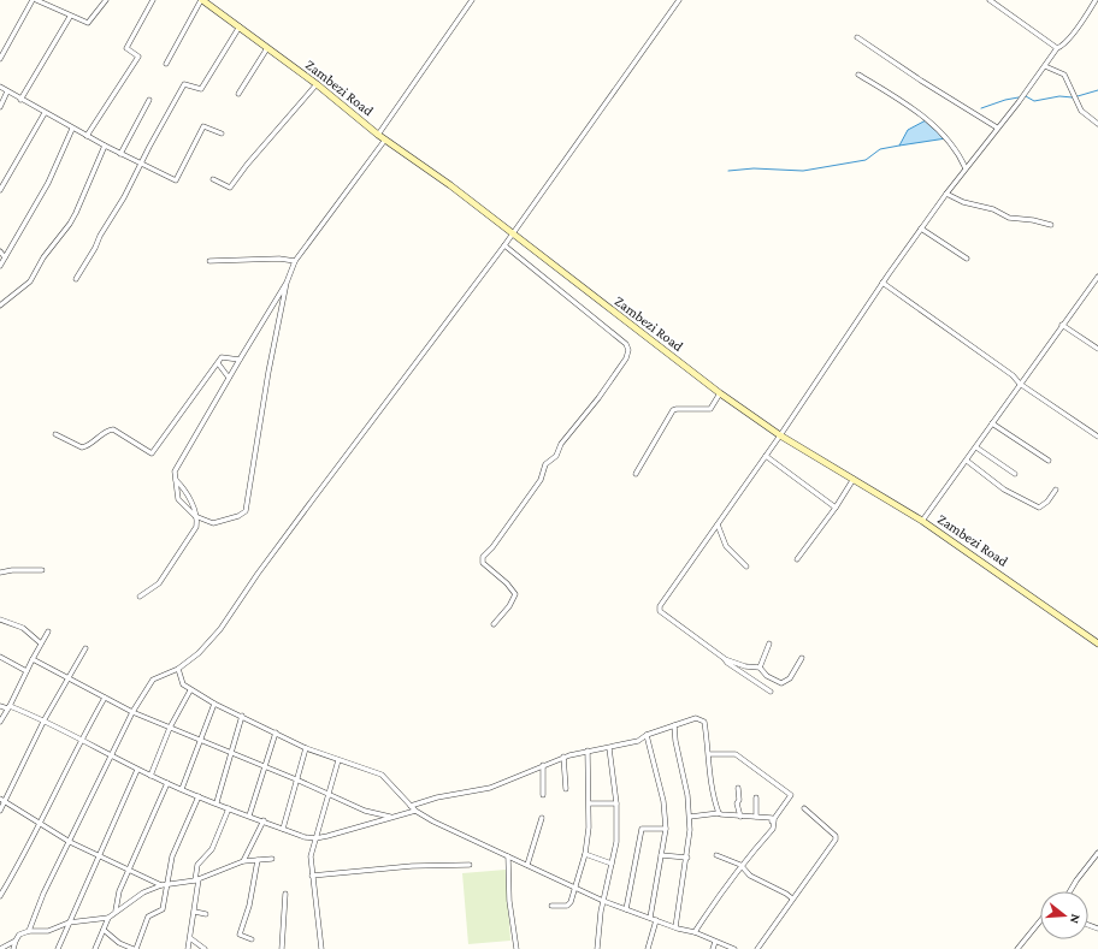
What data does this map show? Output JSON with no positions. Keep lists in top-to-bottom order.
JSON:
{
  "streets": {
    "main road": ["Zambezi Road"]
  },
  "north": "right"
}
